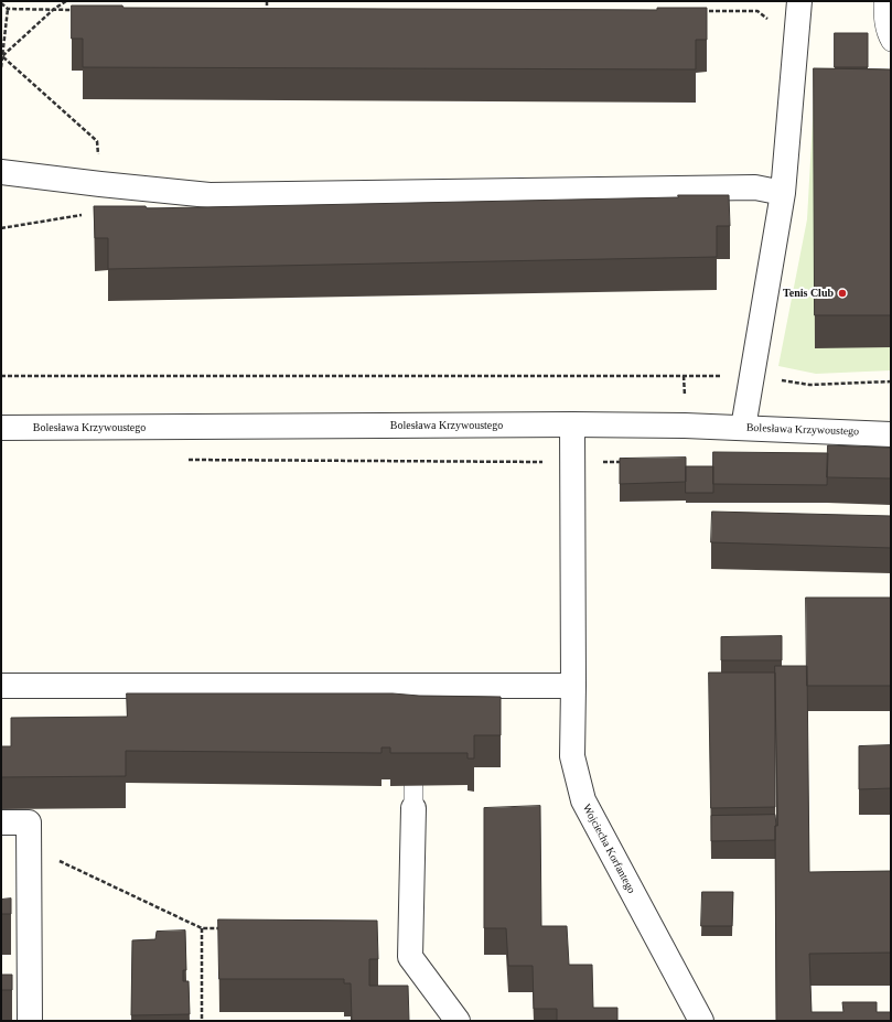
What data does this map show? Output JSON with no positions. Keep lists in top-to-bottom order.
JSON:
{
  "streets": {
    "street": ["Bolesława Krzywoustego", "Wojciecha Korfantego"]
  },
  "crossings": [
    ["Bolesława Krzywoustego", "Wojciecha Korfantego"]
  ],
  "places": ["Tenis Club"]
}
